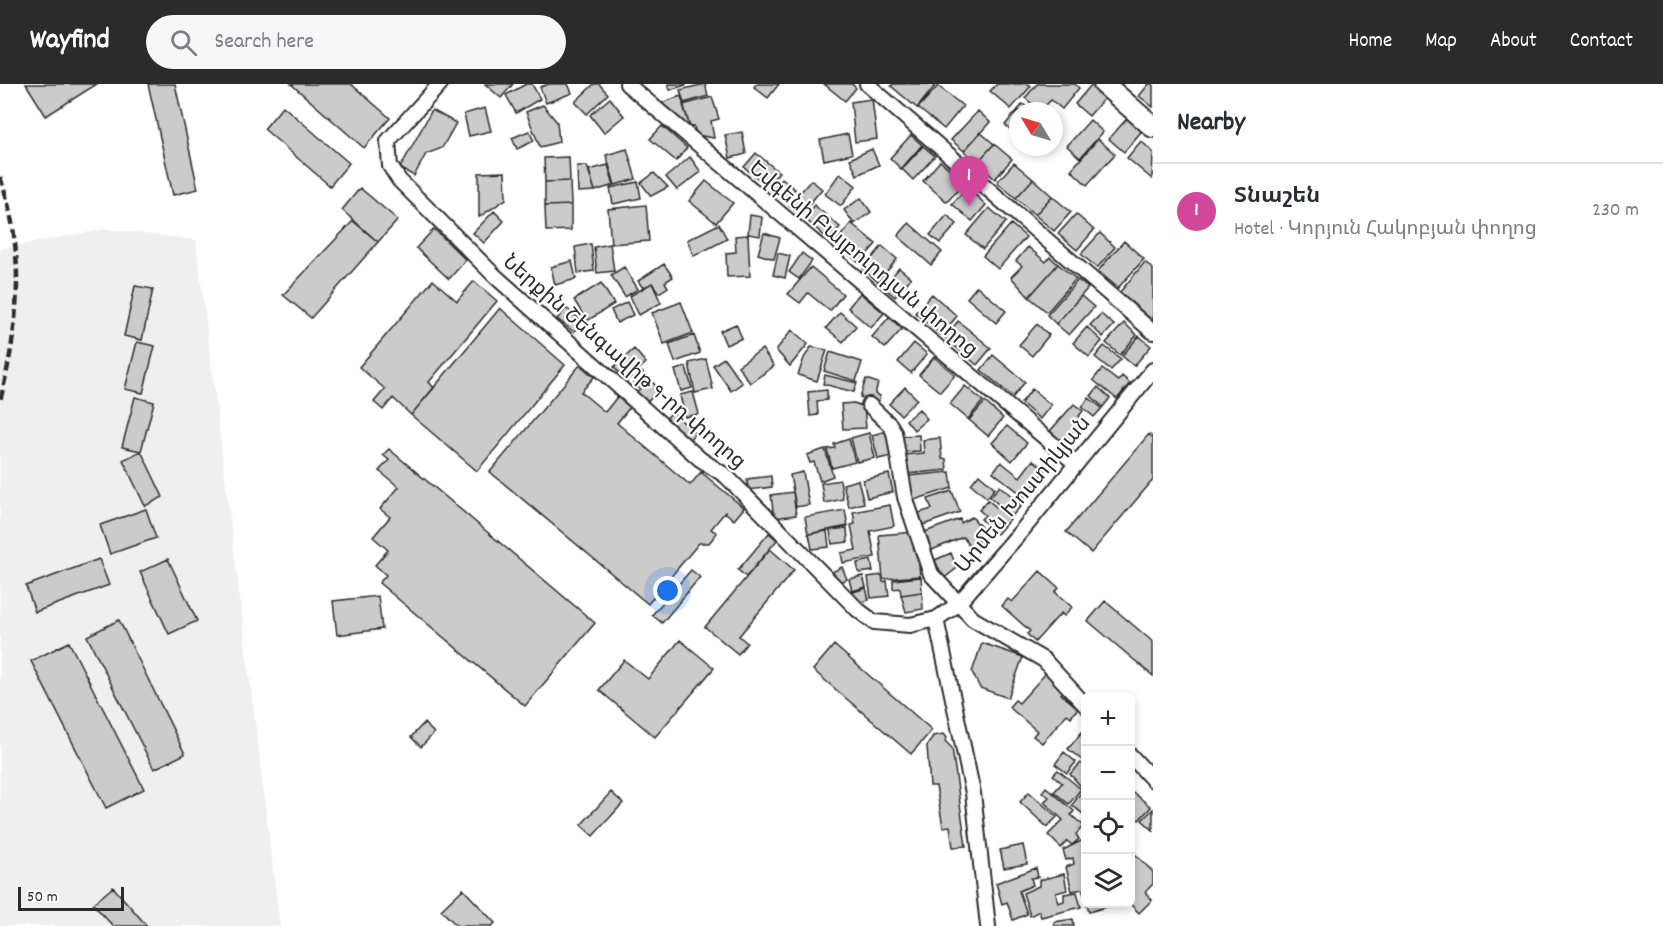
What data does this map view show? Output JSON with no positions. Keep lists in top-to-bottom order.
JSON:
{
  "streets": {
    "street": ["Եվգենի Բայբուրդյան փողոց", "Ներքին Շենգավիթ 9-րդ փողոց", "Արմեն Խոստիկյան"]
  },
  "crossings": [
    ["Եվգենի Բայբուրդյան փողոց", "Արմեն Խոստիկյան"],
    ["Ներքին Շենգավիթ 9-րդ փողոց", "Արմեն Խոստիկյան"]
  ],
  "scale_bar": "50 m",
  "north": "top left",
  "page": {
    "header": "Wayfind",
    "search": "Search here",
    "nav": [
      "Home",
      "Map",
      "About",
      "Contact"
    ],
    "heading": "Nearby",
    "pins": "1",
    "list": [
      {
        "mark": "1",
        "name": "Տնաշեն",
        "note": "Hotel · Կորյուն Հակոբյան փողոց",
        "value": "230 m"
      }
    ],
    "map_buttons": ["+", "−"],
    "scale": "50 m"
  }
}
